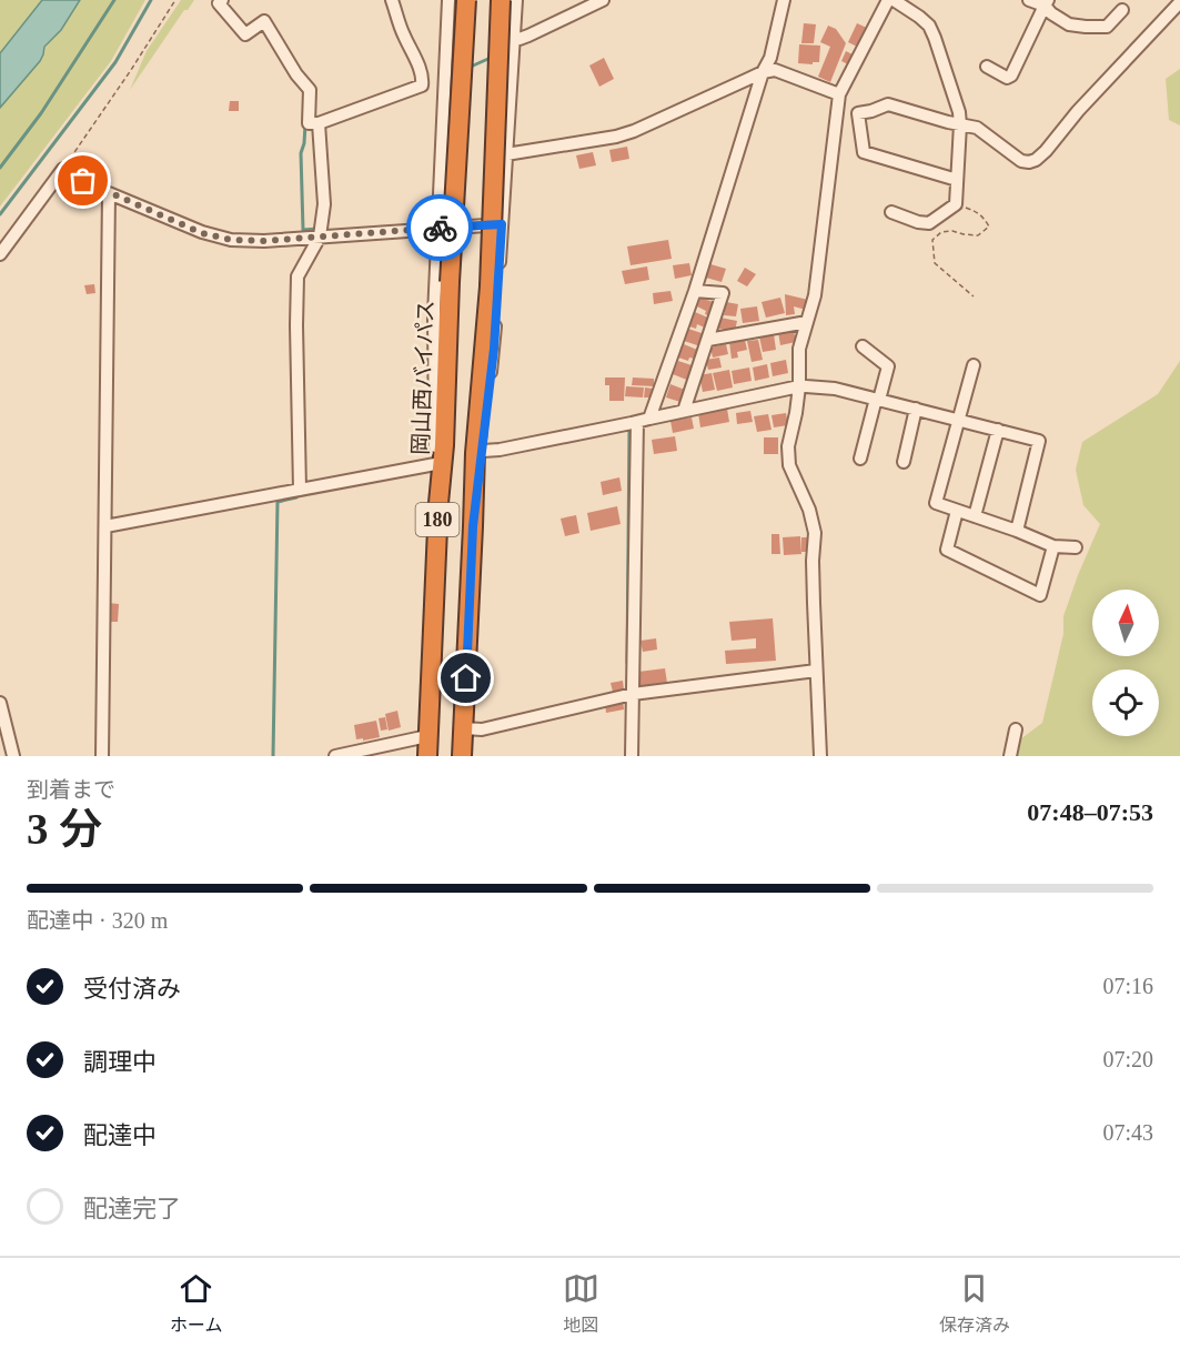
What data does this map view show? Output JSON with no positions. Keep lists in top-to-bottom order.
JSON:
{
  "streets": {
    "highway": ["岡山西バイパス", "180"]
  },
  "north": "top",
  "page": {
    "heading": ["3 分", "到着まで", "07:48–07:53"],
    "bar": "配達中 · 320 m",
    "list": [
      ["受付済み", "07:16"],
      ["調理中", "07:20"],
      ["配達中", "07:43"],
      "配達完了"
    ],
    "tabs": ["ホーム", "地図", "保存済み"]
  }
}
